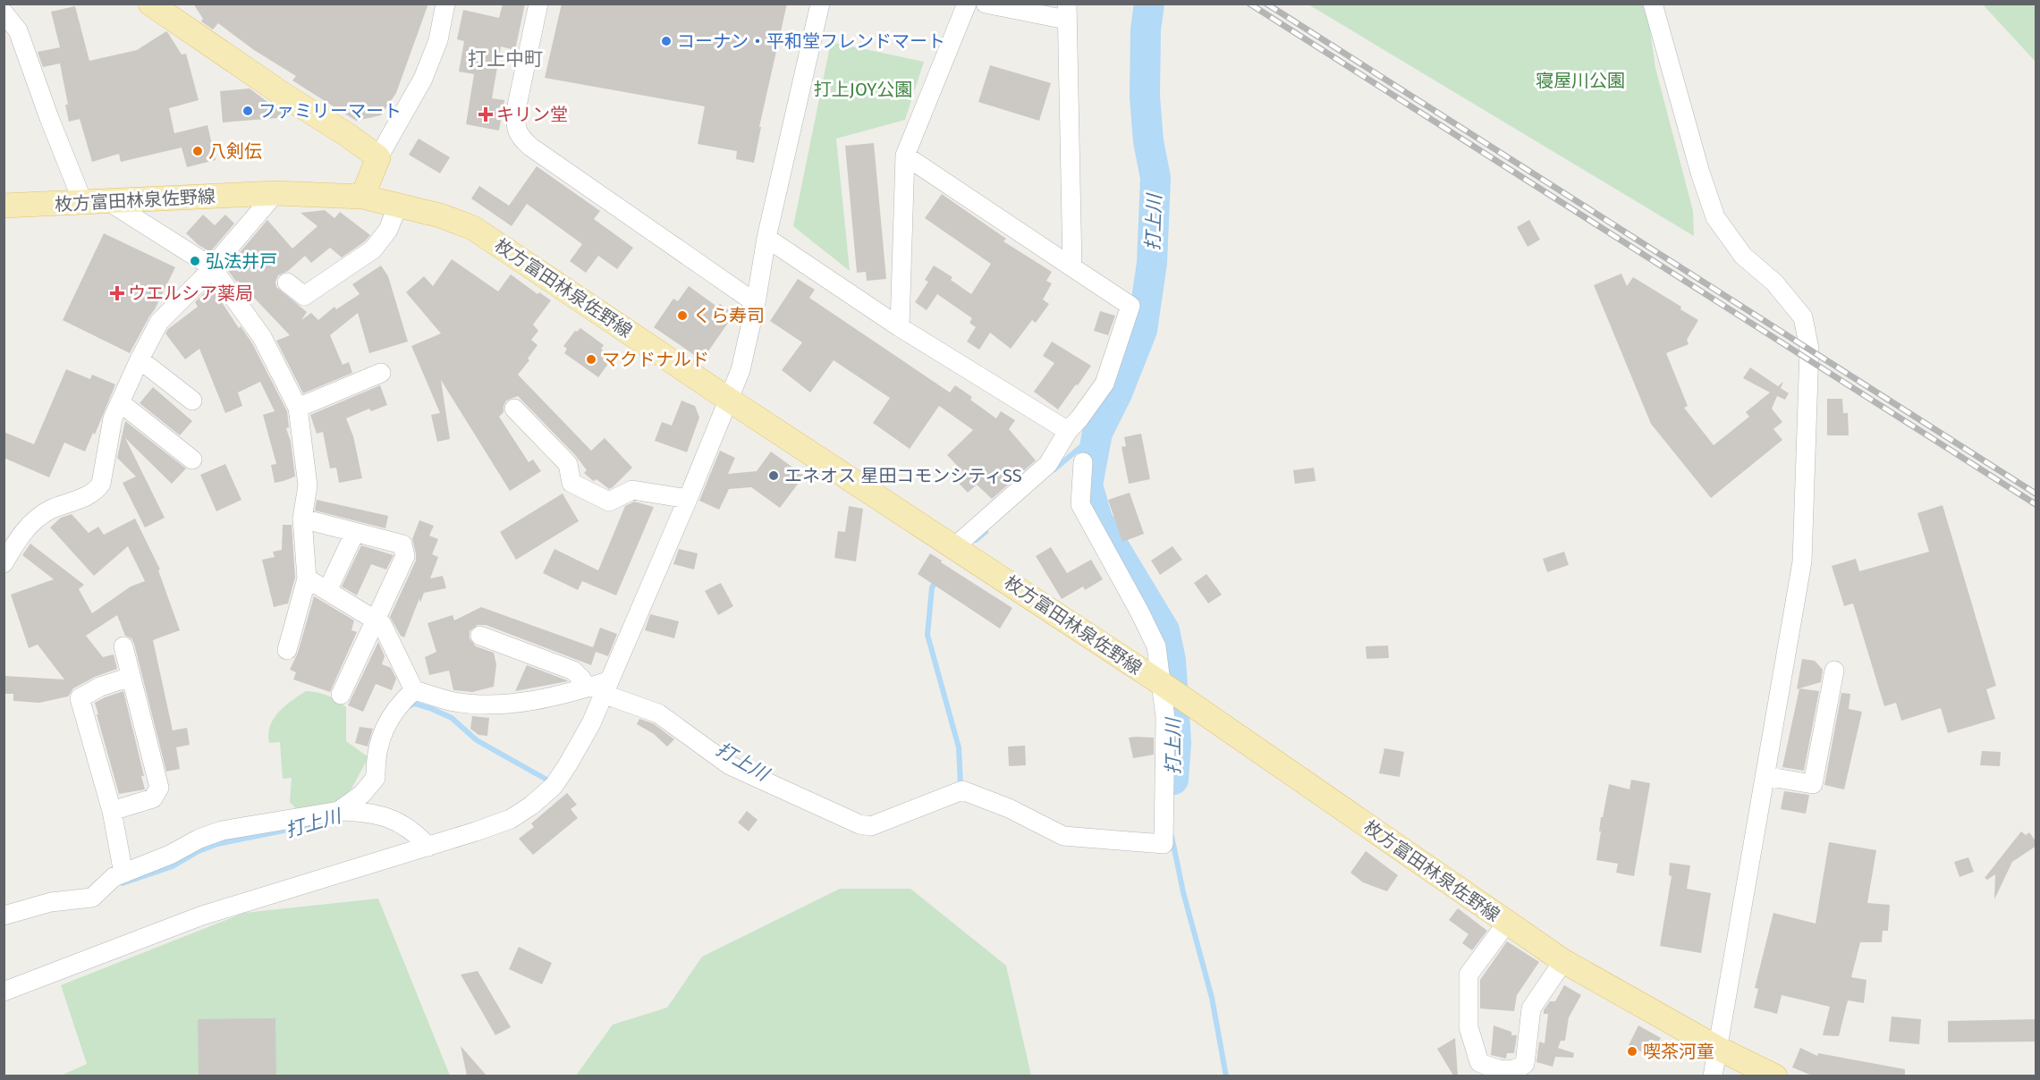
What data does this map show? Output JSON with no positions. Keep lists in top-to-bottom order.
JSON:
{
  "streets": {
    "main road": ["枚方富田林泉佐野線"]
  },
  "districts": ["打上中町"],
  "water": ["打上川"],
  "parks": ["寝屋川公園", "打上JOY公園"],
  "places": {
    "other": [
      "コーナン・平和堂フレンドマート",
      "ファミリーマート",
      "八剣伝",
      "弘法井戸",
      "くら寿司",
      "マクドナルド",
      "エネオス 星田コモンシティSS",
      "喫茶河童"
    ],
    "health": ["キリン堂", "ウエルシア薬局"]
  }
}
